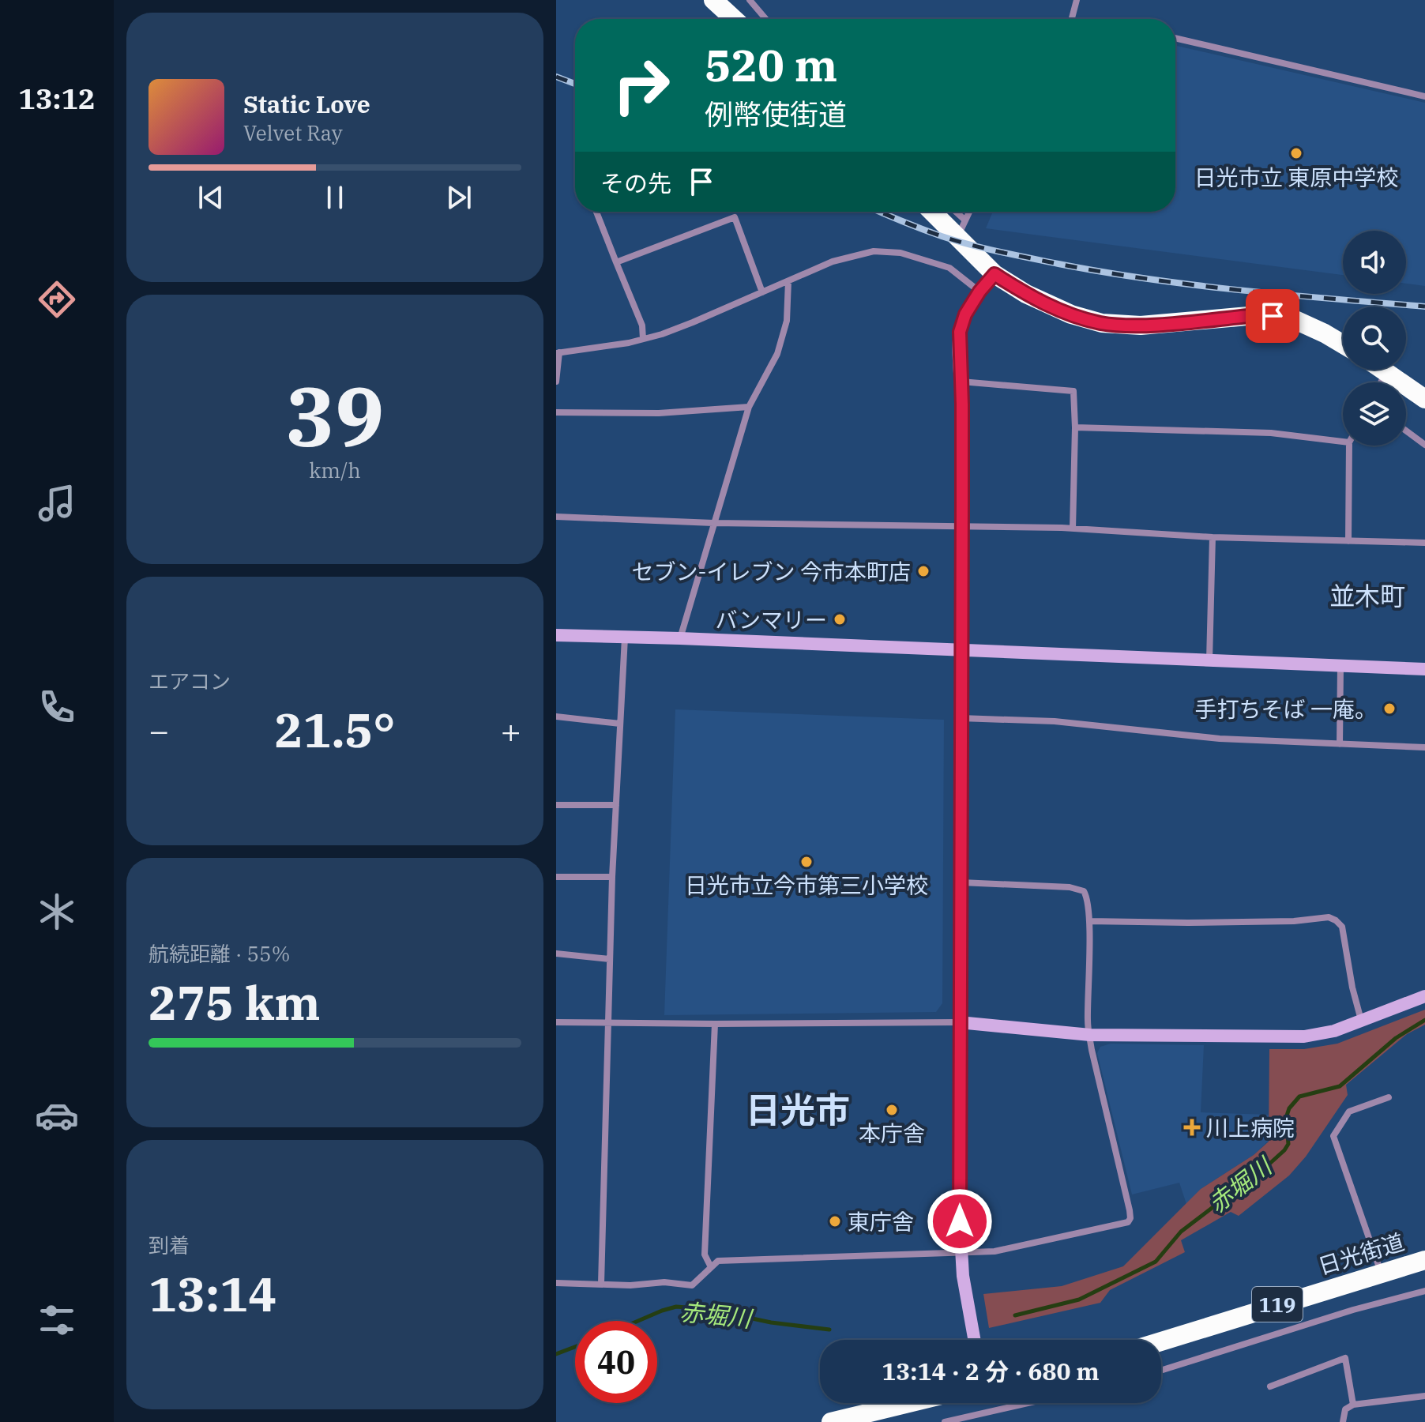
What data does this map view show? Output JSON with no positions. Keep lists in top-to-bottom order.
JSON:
{
  "streets": {
    "highway": ["日光街道", "119"]
  },
  "districts": ["並木町", "日光市"],
  "water": ["赤堀川"],
  "places": {
    "other": [
      "日光市立 東原中学校",
      "セブン-イレブン 今市本町店",
      "バンマリー",
      "手打ちそば 一庵。",
      "日光市立今市第三小学校",
      "本庁舎",
      "東庁舎"
    ],
    "health": ["川上病院"]
  },
  "page": {
    "tabs": "13:12",
    "turn": ["520 m", "例幣使街道"],
    "song": ["Static Love", "Velvet Ray"],
    "then": "その先",
    "tile": [
      ["39", "km/h"],
      "エアコン",
      ["航続距離 · 55%", "275 km"],
      ["到着", "13:14"]
    ],
    "heat": ["−", "21.5°", "+"],
    "limit": "40",
    "trip": "13:14 · 2 分 · 680 m"
  }
}
